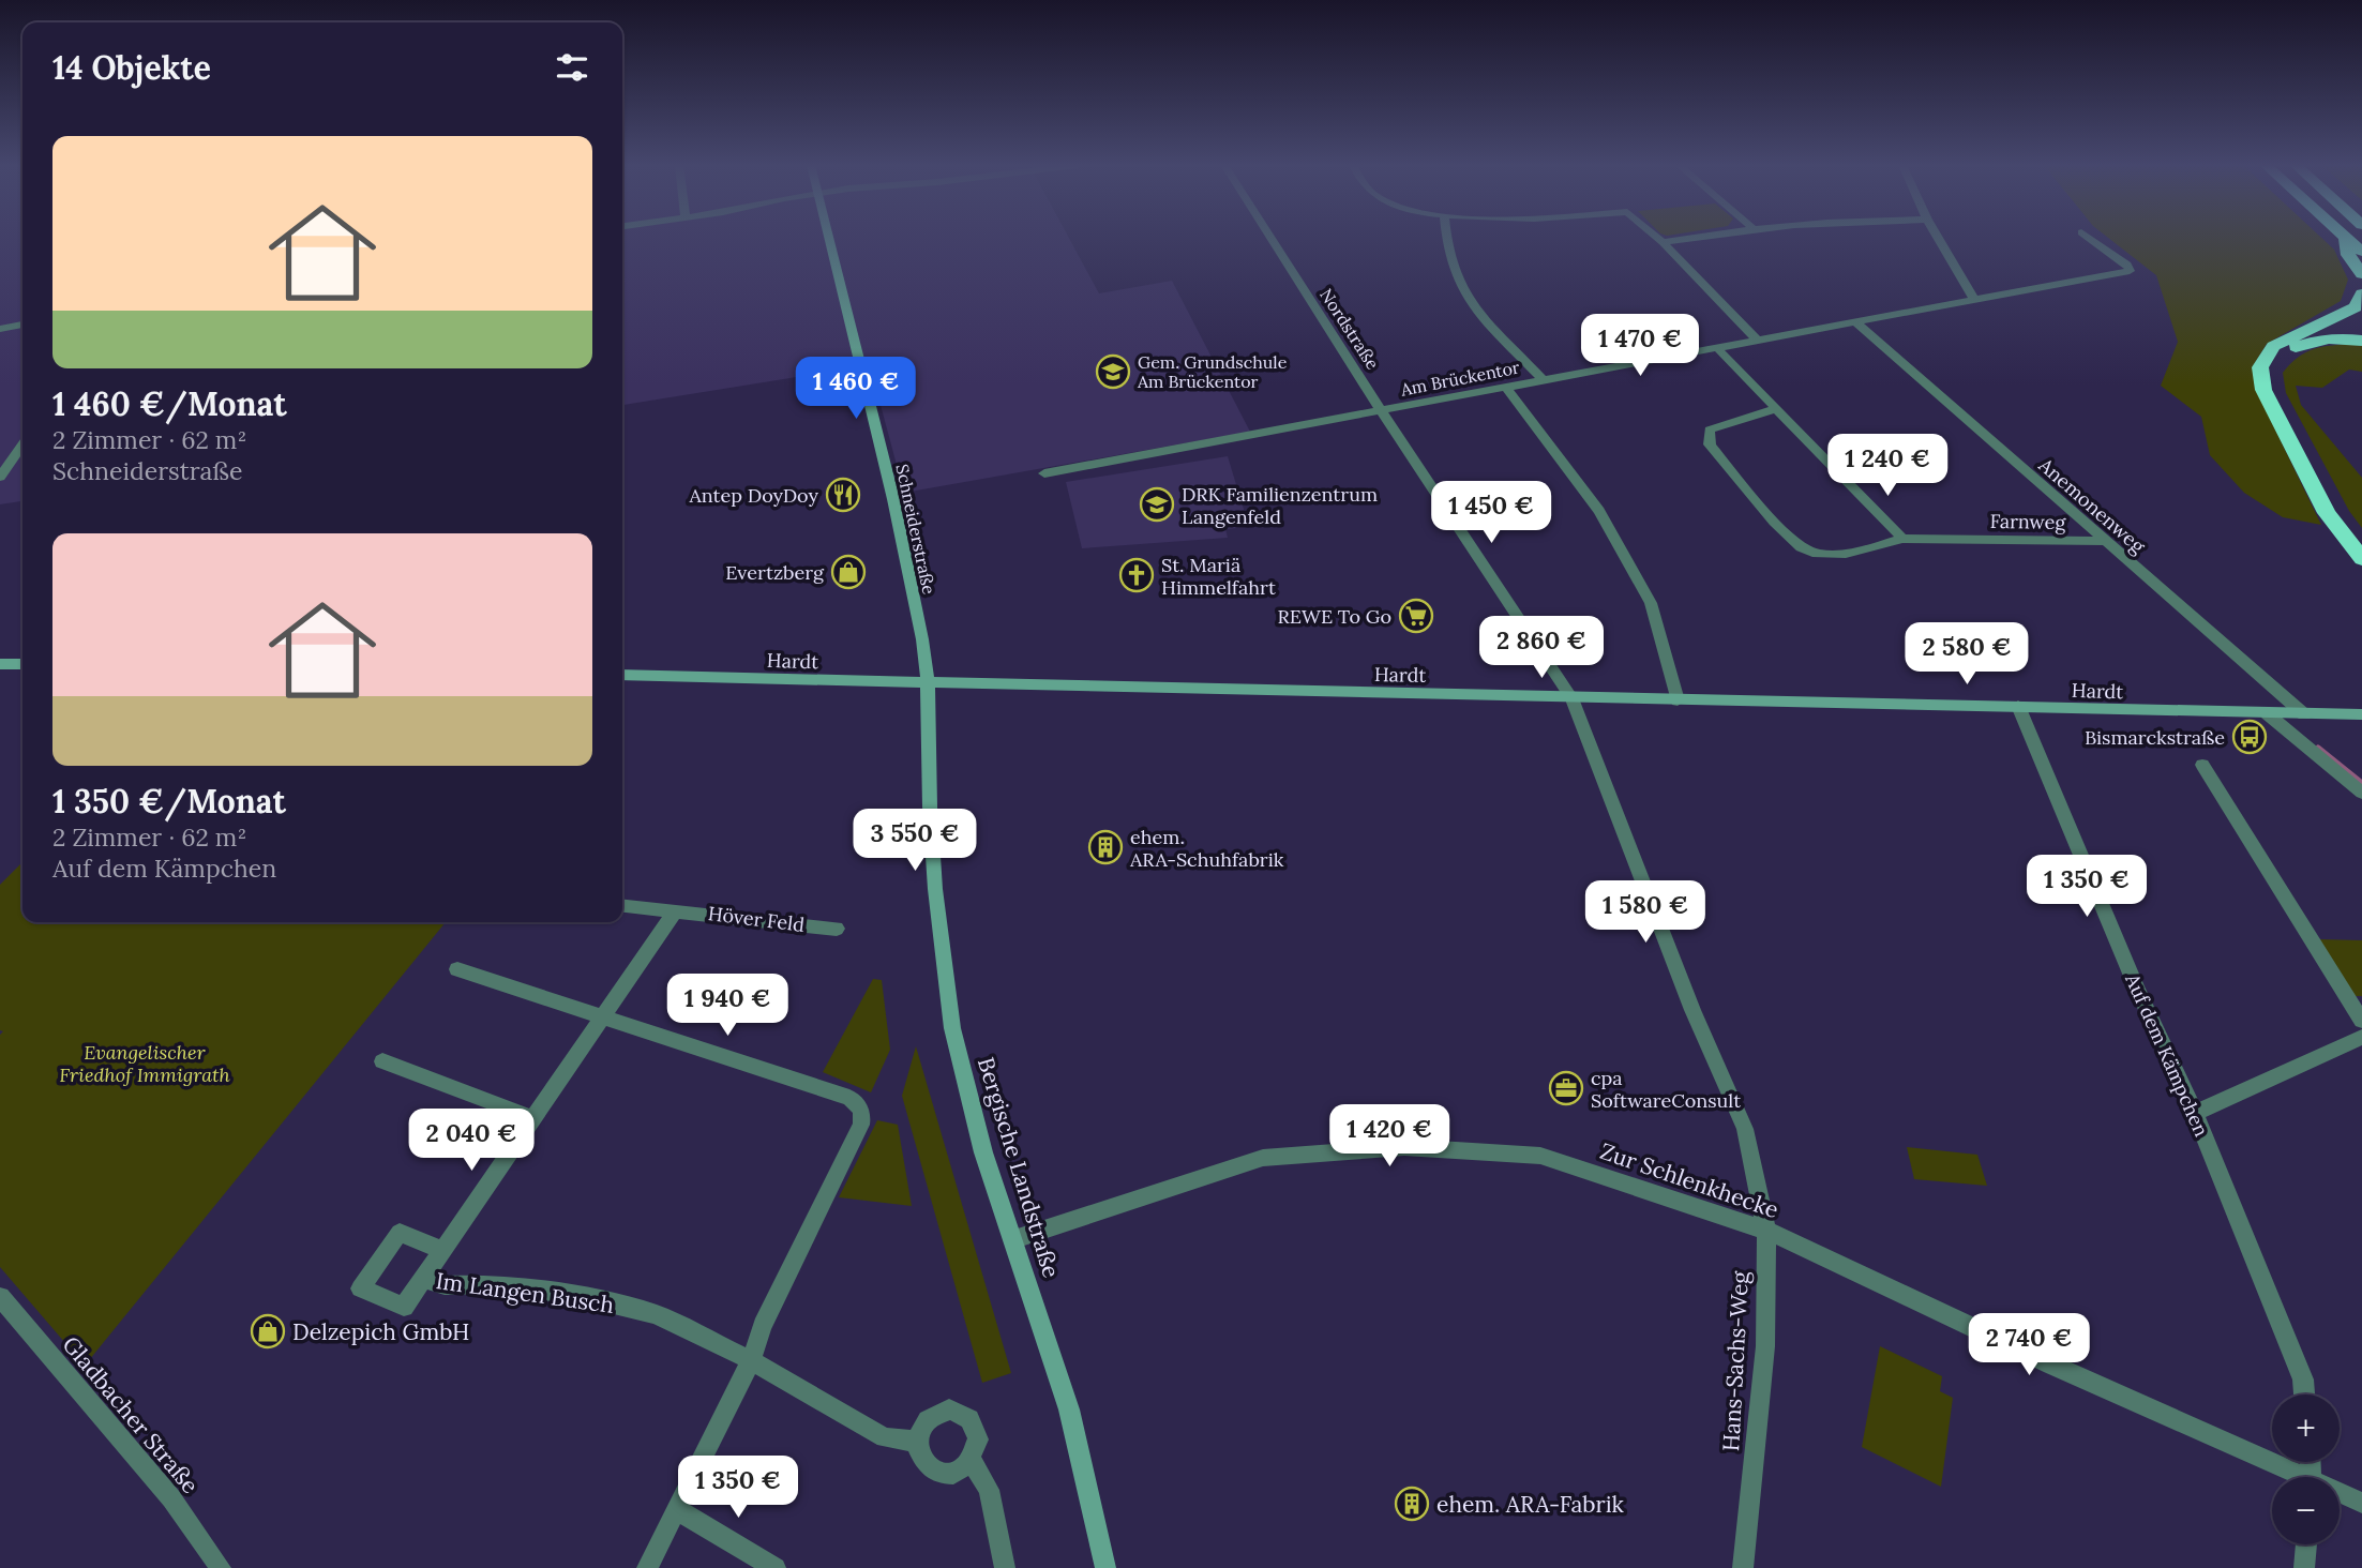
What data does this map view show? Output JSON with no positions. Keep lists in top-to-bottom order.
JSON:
{
  "streets": {
    "main road": ["Schneiderstraße", "Hardt", "Bergische Landstraße"],
    "street": [
      "Nordstraße",
      "Am Brückentor",
      "Anemonenweg",
      "Farnweg",
      "Höver Feld",
      "Auf dem Kämpchen",
      "Zur Schlenkhecke",
      "Im Langen Busch",
      "Hans-Sachs-Weg",
      "Gladbacher Straße"
    ]
  },
  "crossings": [
    ["Nordstraße", "Am Brückentor"],
    ["Nordstraße", "Hardt"],
    ["Nordstraße", "Hans-Sachs-Weg"],
    ["Am Brückentor", "Anemonenweg"],
    ["Anemonenweg", "Farnweg"],
    ["Anemonenweg", "Hardt"],
    ["Schneiderstraße", "Hardt"],
    ["Schneiderstraße", "Bergische Landstraße"],
    ["Hardt", "Auf dem Kämpchen"],
    ["Hardt", "Bergische Landstraße"],
    ["Hardt", "Hans-Sachs-Weg"],
    ["Bergische Landstraße", "Zur Schlenkhecke"],
    ["Zur Schlenkhecke", "Hans-Sachs-Weg"]
  ],
  "parks": ["Evangelischer Friedhof Immigrath"],
  "places": {
    "school or university": ["Gem. Grundschule Am Brückentor", "DRK Familienzentrum Langenfeld"],
    "restaurant": ["Antep DoyDoy"],
    "shop": ["Evertzberg", "Delzepich GmbH"],
    "church": ["St. Mariä Himmelfahrt"],
    "supermarket": ["REWE To Go"],
    "bus stop": ["Bismarckstraße"],
    "building": ["ehem. ARA-Schuhfabrik", "ehem. ARA-Fabrik"],
    "office": ["cpa SoftwareConsult"]
  },
  "page": {
    "heading": "14 Objekte",
    "list": [
      {
        "name": "1 460 €/Monat",
        "note": "2 Zimmer · 62 m² · Schneiderstraße"
      },
      {
        "name": "1 350 €/Monat",
        "note": "2 Zimmer · 62 m² · Auf dem Kämpchen"
      }
    ],
    "price": [
      "1 470 €",
      "1 460 €",
      "1 240 €",
      "1 450 €",
      "2 860 €",
      "2 580 €",
      "3 550 €",
      "1 350 €",
      "1 580 €",
      "1 940 €",
      "1 420 €",
      "2 040 €",
      "2 740 €",
      "1 350 €"
    ],
    "map_buttons": ["+", "−"]
  }
}
